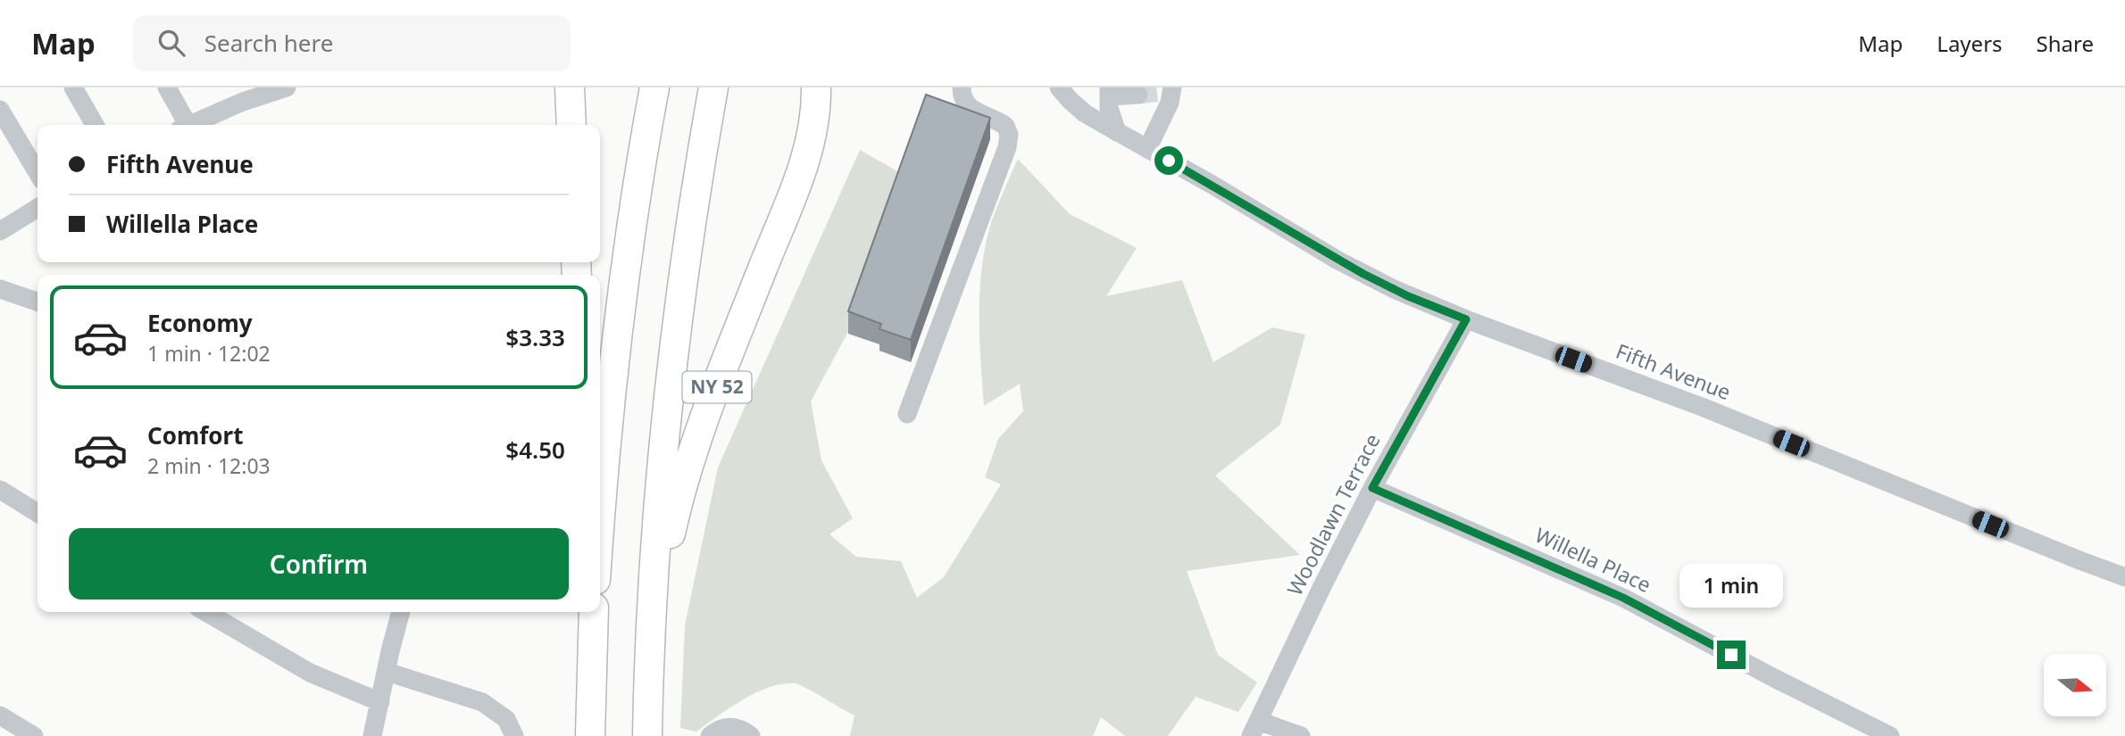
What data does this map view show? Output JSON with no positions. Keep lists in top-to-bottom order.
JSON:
{
  "streets": {
    "highway": ["NY 52"],
    "street": ["Fifth Avenue", "Woodlawn Terrace", "Willella Place"]
  },
  "crossings": [
    ["Fifth Avenue", "Woodlawn Terrace"],
    ["Woodlawn Terrace", "Willella Place"]
  ],
  "north": "right",
  "page": {
    "header": "Map",
    "search": "Search here",
    "nav": ["Map", "Layers", "Share"],
    "banner": ["Fifth Avenue", "Willella Place"],
    "list": [
      {
        "name": "Economy",
        "note": "1 min · 12:02",
        "value": "$3.33"
      },
      {
        "name": "Comfort",
        "note": "2 min · 12:03",
        "value": "$4.50"
      }
    ],
    "buttons": "Confirm",
    "bubble": "1 min"
  }
}
